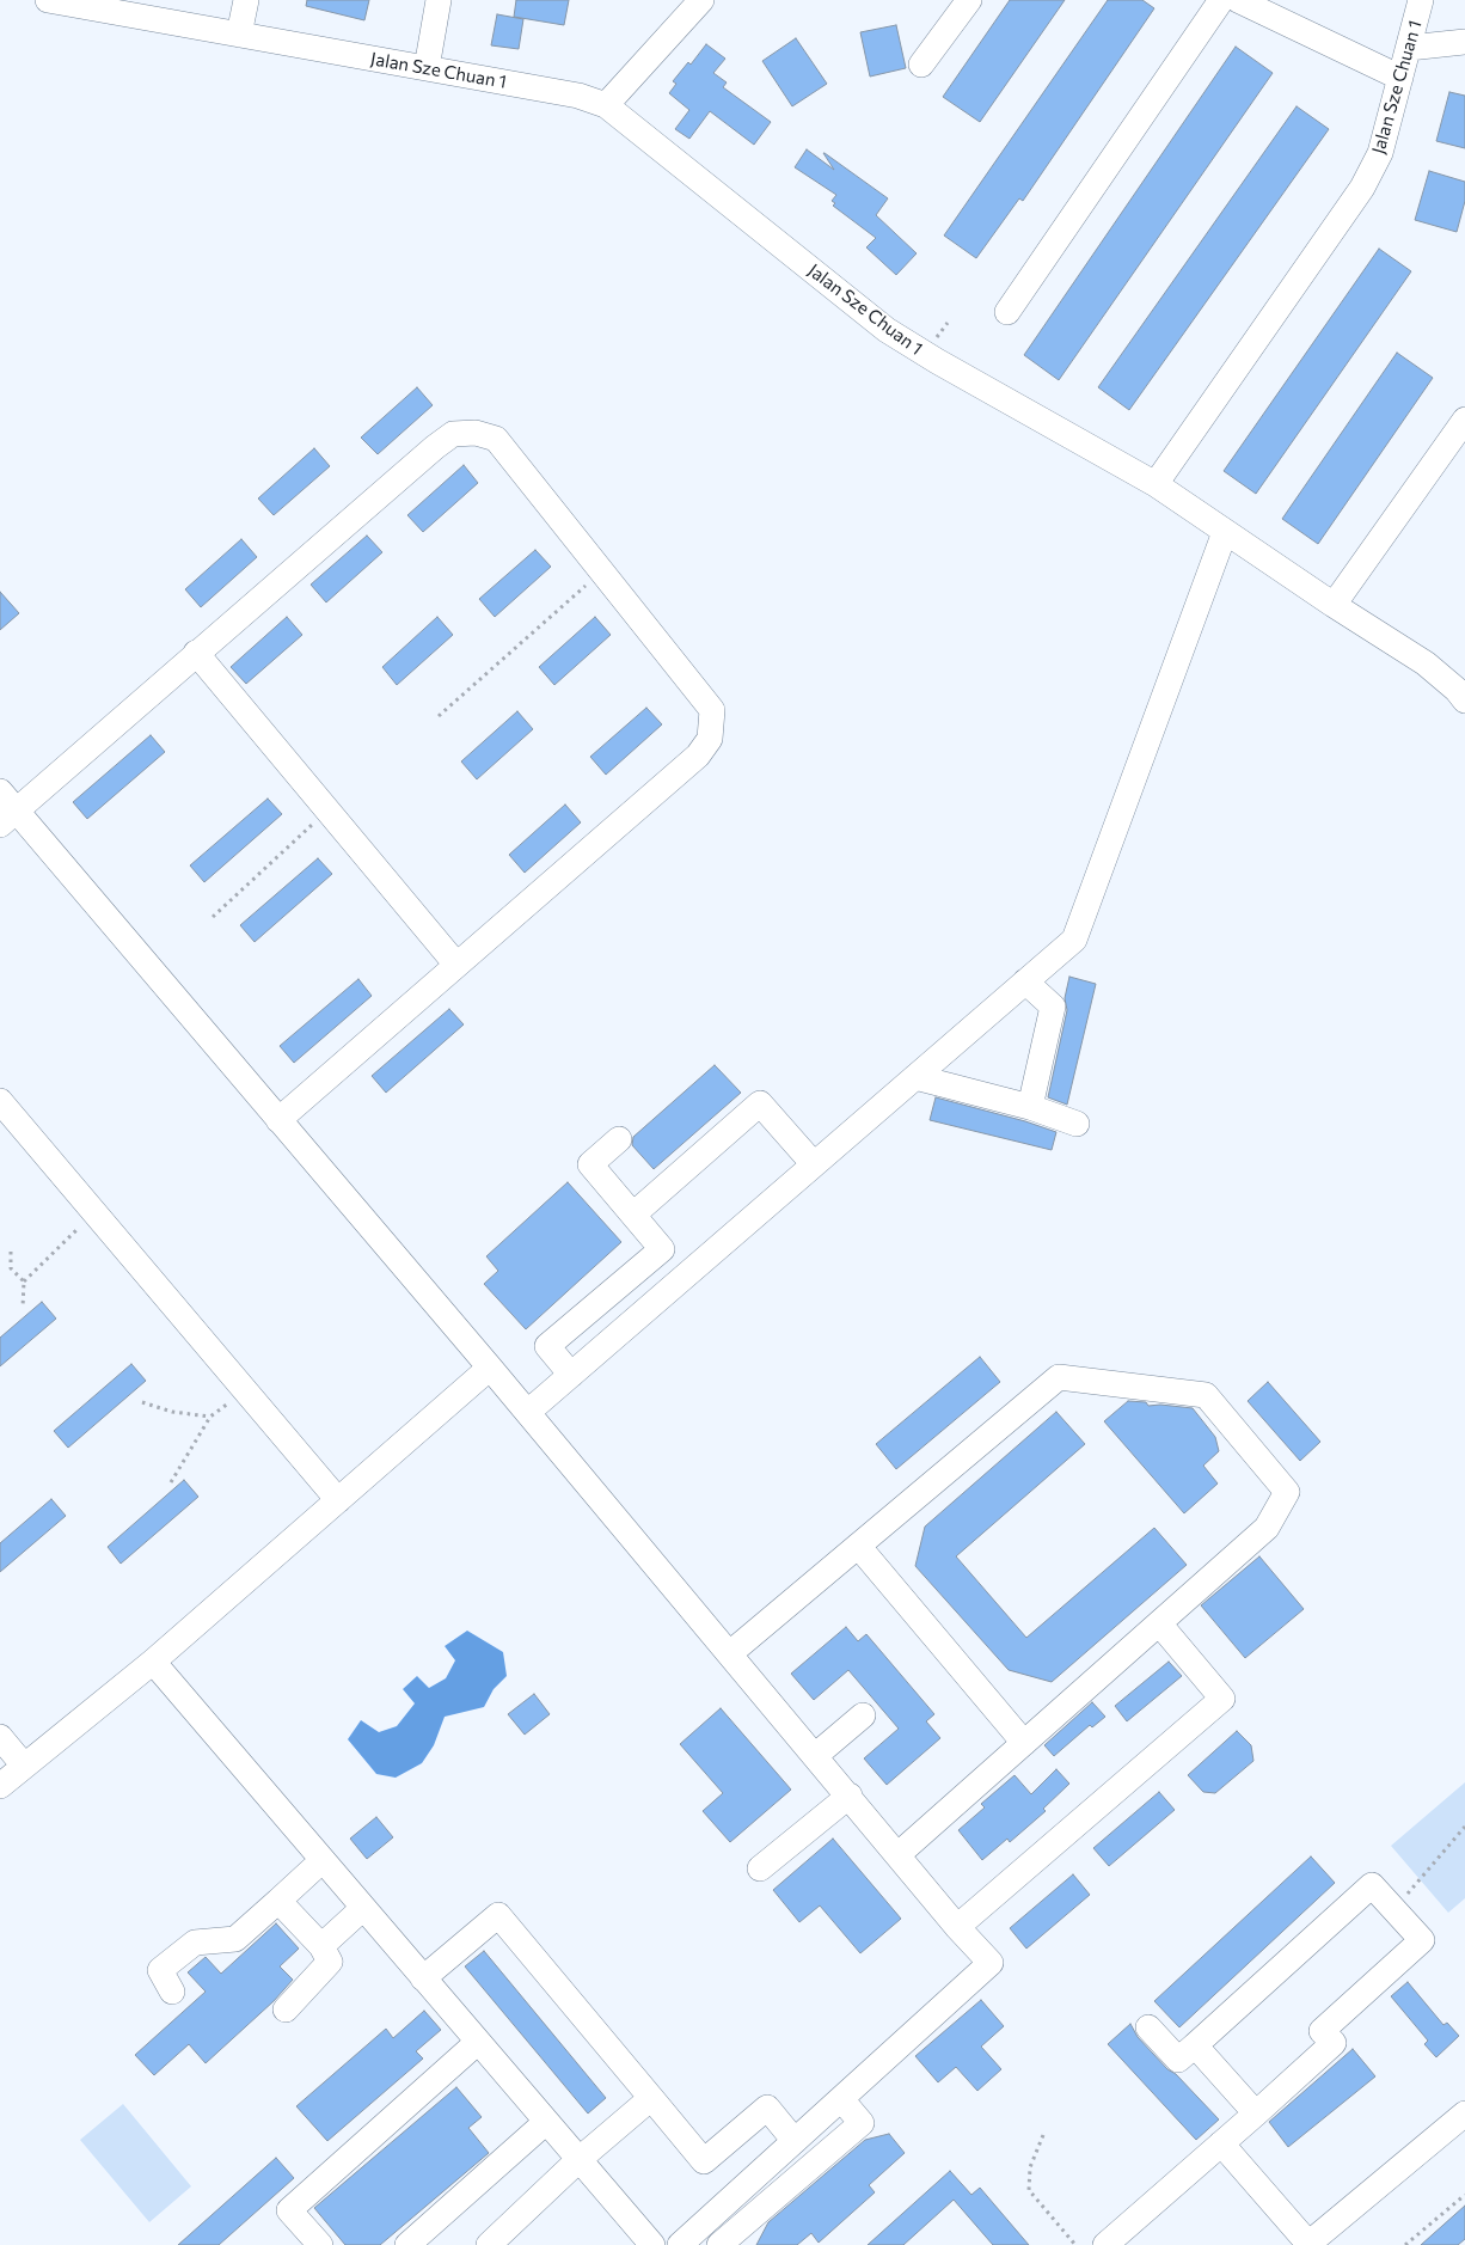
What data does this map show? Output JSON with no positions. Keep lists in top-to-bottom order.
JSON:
{
  "streets": {
    "street": ["Jalan Sze Chuan 1"]
  }
}
